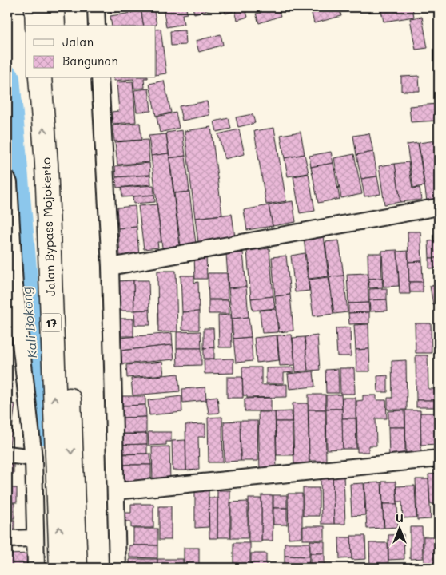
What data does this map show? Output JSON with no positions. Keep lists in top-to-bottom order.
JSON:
{
  "streets": {
    "highway": ["Jalan Bypass Mojokerto", "17"]
  },
  "water": ["Kali Bokong"],
  "legend": ["Jalan", "Bangunan"],
  "north": "top"
}
